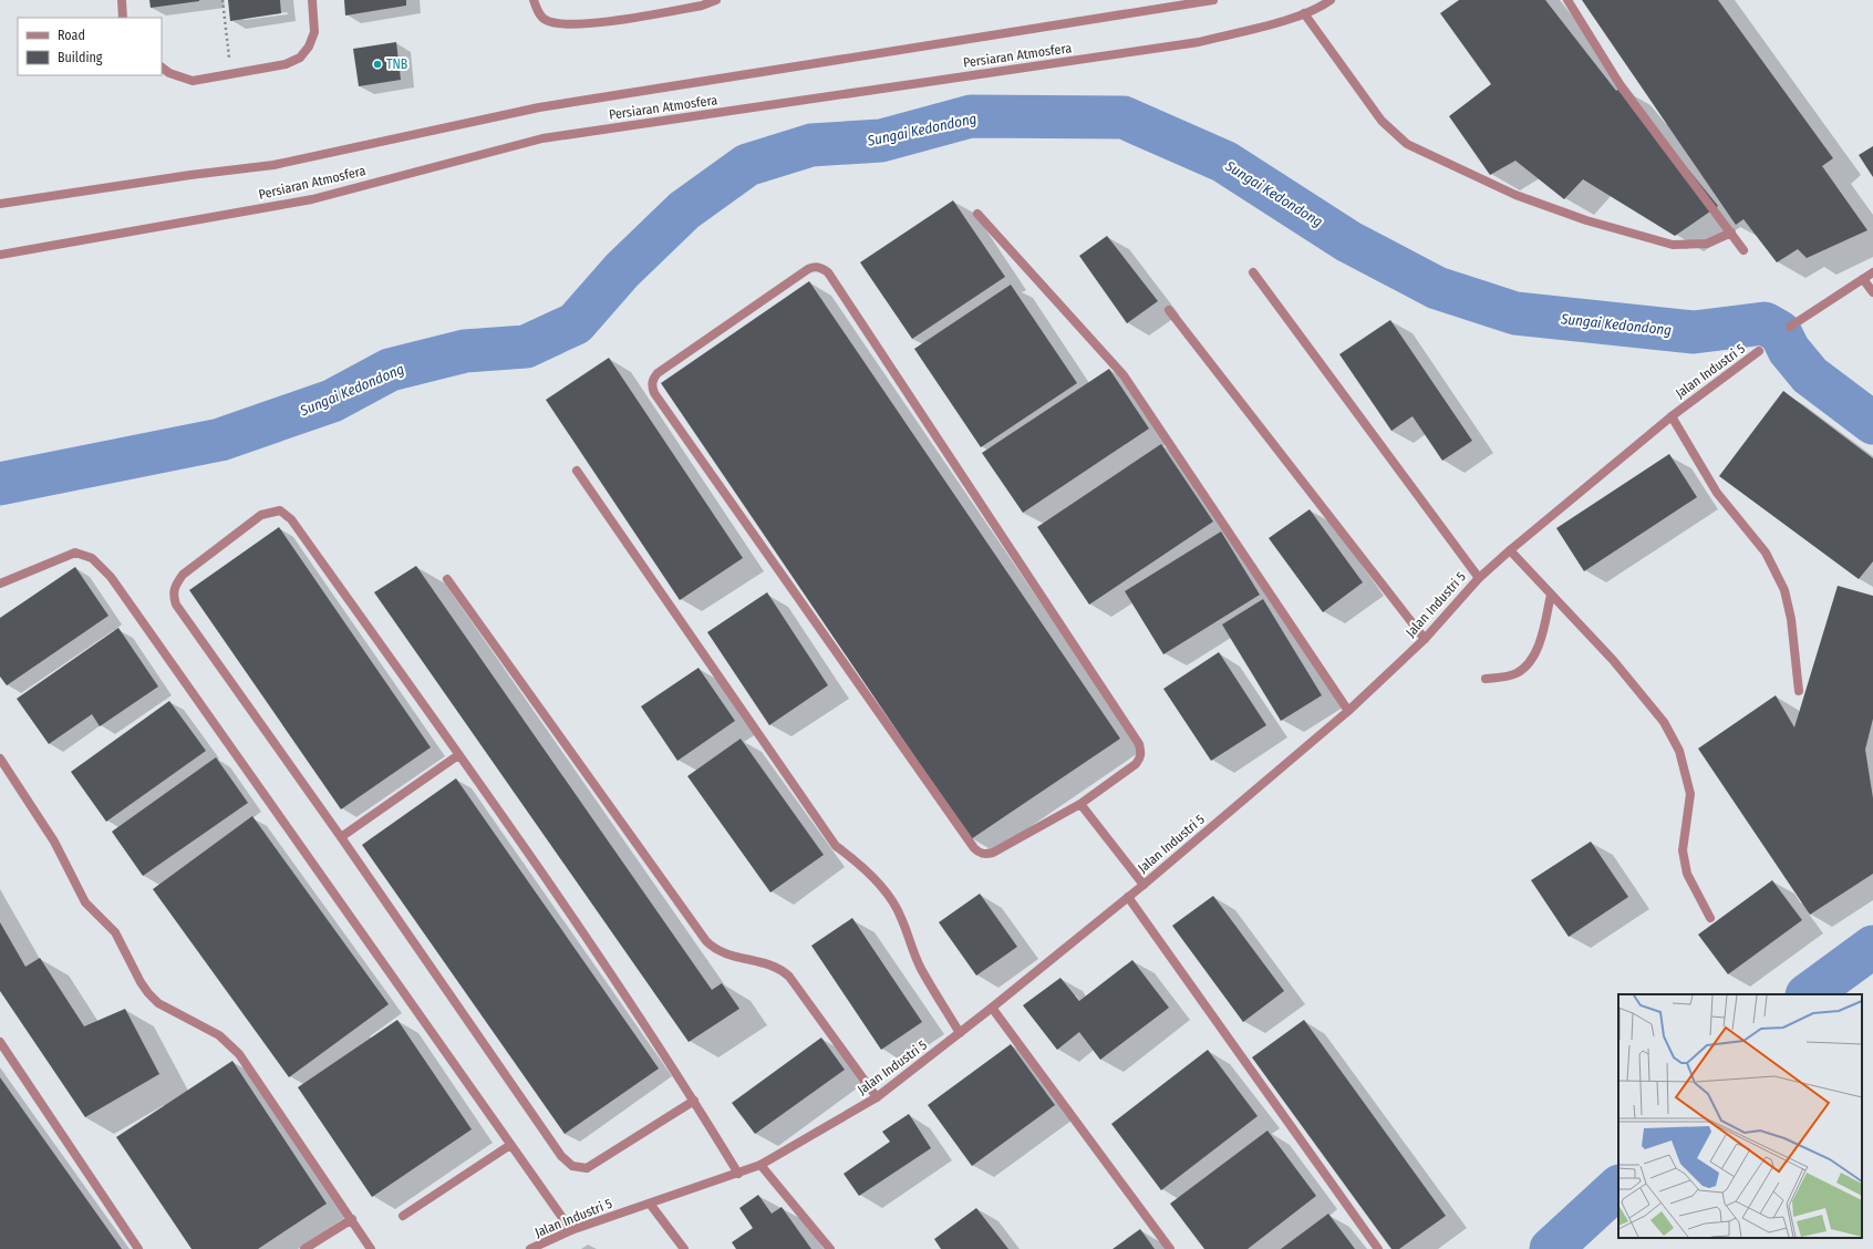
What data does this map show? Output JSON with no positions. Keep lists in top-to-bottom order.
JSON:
{
  "streets": {
    "street": ["Persiaran Atmosfera", "Jalan Industri 5"]
  },
  "water": ["Sungai Kedondong"],
  "places": ["TNB"],
  "legend": ["Road", "Building"]
}
